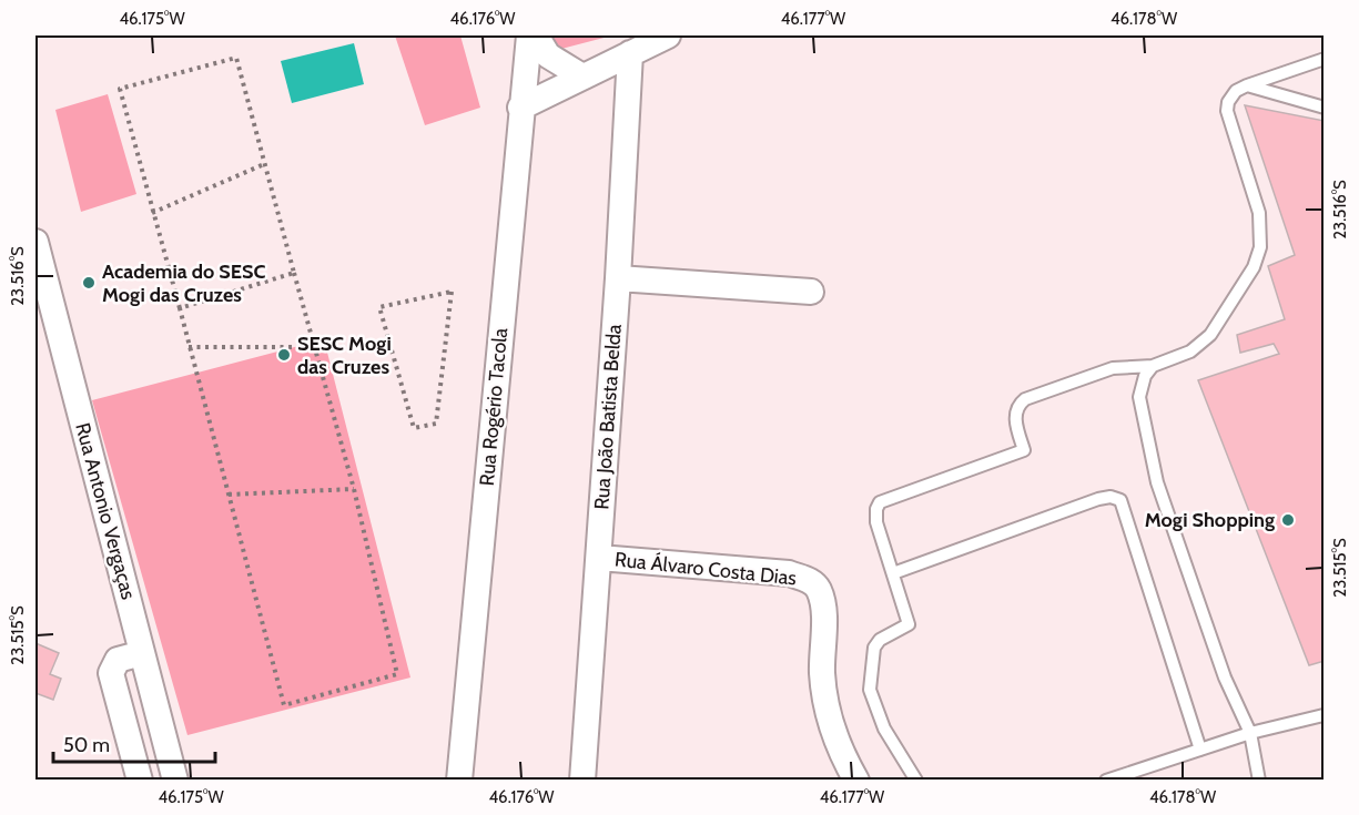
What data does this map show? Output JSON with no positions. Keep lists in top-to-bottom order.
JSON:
{
  "streets": {
    "street": [
      "Rua Rogério Tacola",
      "Rua João Batista Belda",
      "Rua Antonio Vergaças",
      "Rua Álvaro Costa Dias"
    ]
  },
  "crossings": [
    ["Rua João Batista Belda", "Rua Álvaro Costa Dias"]
  ],
  "places": ["Academia do SESC Mogi das Cruzes", "SESC Mogi das Cruzes", "Mogi Shopping"],
  "scale_bar": "50 m",
  "coordinates": [
    "46.175°W",
    "46.176°W",
    "46.177°W",
    "46.178°W",
    "23.516°S",
    "23.515°S"
  ]
}
